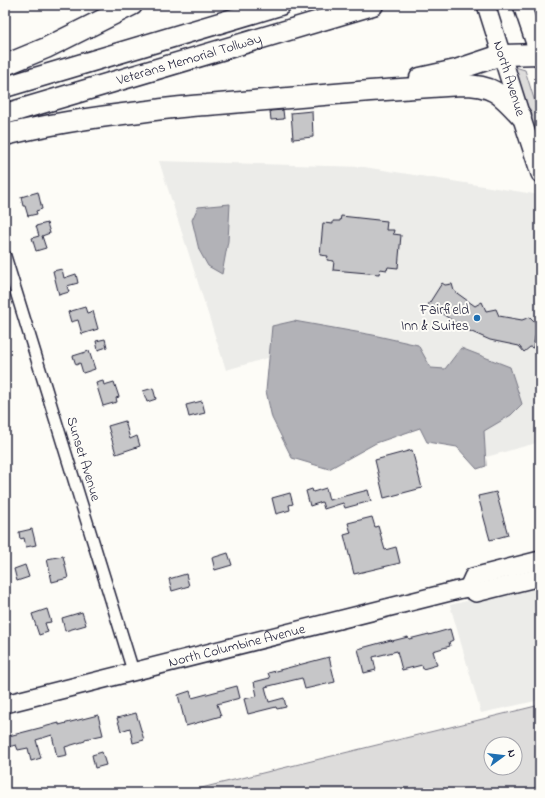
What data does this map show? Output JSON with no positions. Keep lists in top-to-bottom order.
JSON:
{
  "streets": {
    "highway": ["Veterans Memorial Tollway"],
    "main road": ["North Avenue", "North Columbine Avenue"],
    "street": ["Sunset Avenue"]
  },
  "crossings": [
    ["Sunset Avenue", "North Columbine Avenue"]
  ],
  "places": ["Fairfield Inn & Suites"],
  "north": "right"
}
